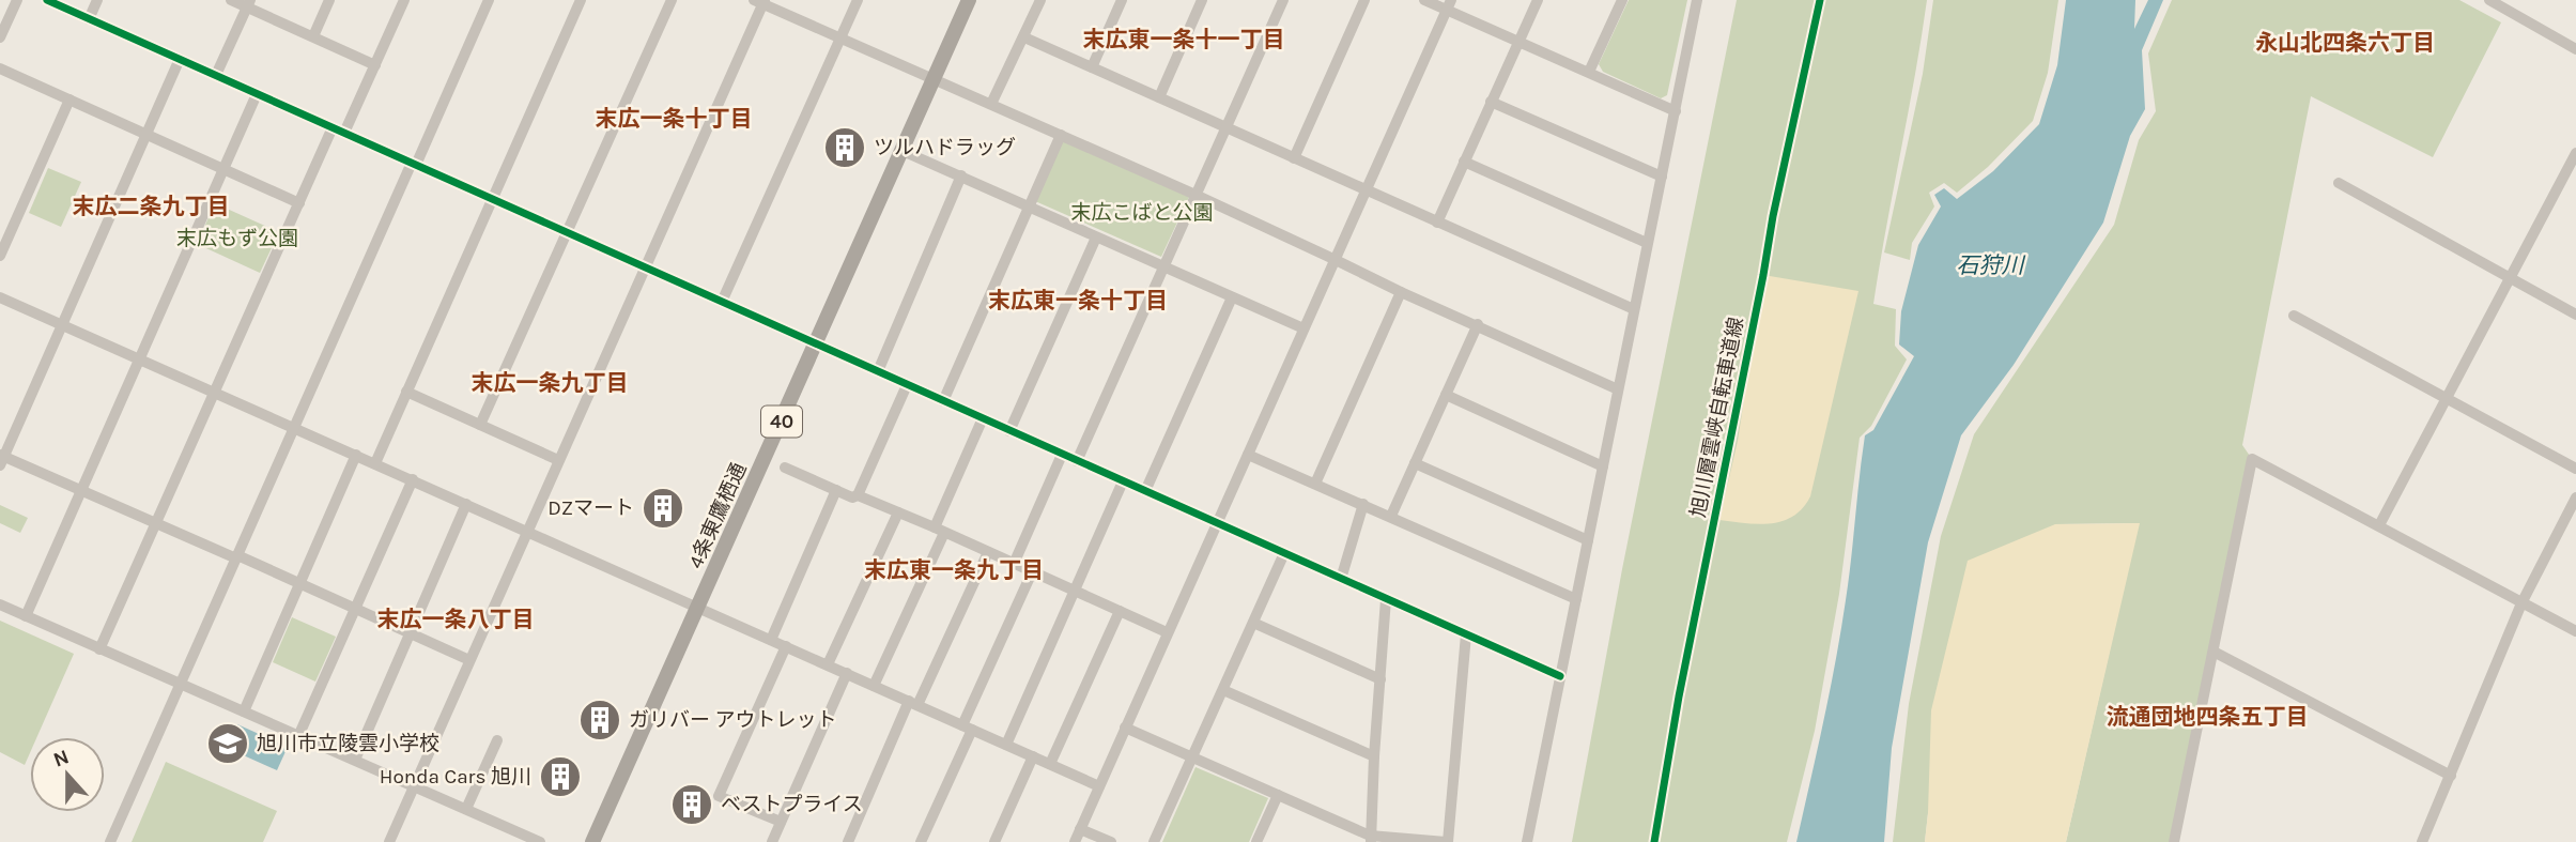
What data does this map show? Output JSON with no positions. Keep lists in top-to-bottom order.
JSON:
{
  "streets": {
    "highway": ["40", "4条東鷹栖通"],
    "cycle path": ["旭川層雲峡自転車道線"]
  },
  "districts": [
    "末広東一条十一丁目",
    "永山北四条六丁目",
    "末広一条十丁目",
    "末広二条九丁目",
    "末広東一条十丁目",
    "末広一条九丁目",
    "末広東一条九丁目",
    "末広一条八丁目",
    "流通団地四条五丁目"
  ],
  "water": ["石狩川"],
  "parks": ["末広こばと公園", "末広もず公園"],
  "places": {
    "building": [
      "ツルハドラッグ",
      "DZマート",
      "ガリバー アウトレット",
      "Honda Cars 旭川",
      "ベストプライス"
    ],
    "school or university": ["旭川市立陵雲小学校"]
  },
  "north": "top"
}
